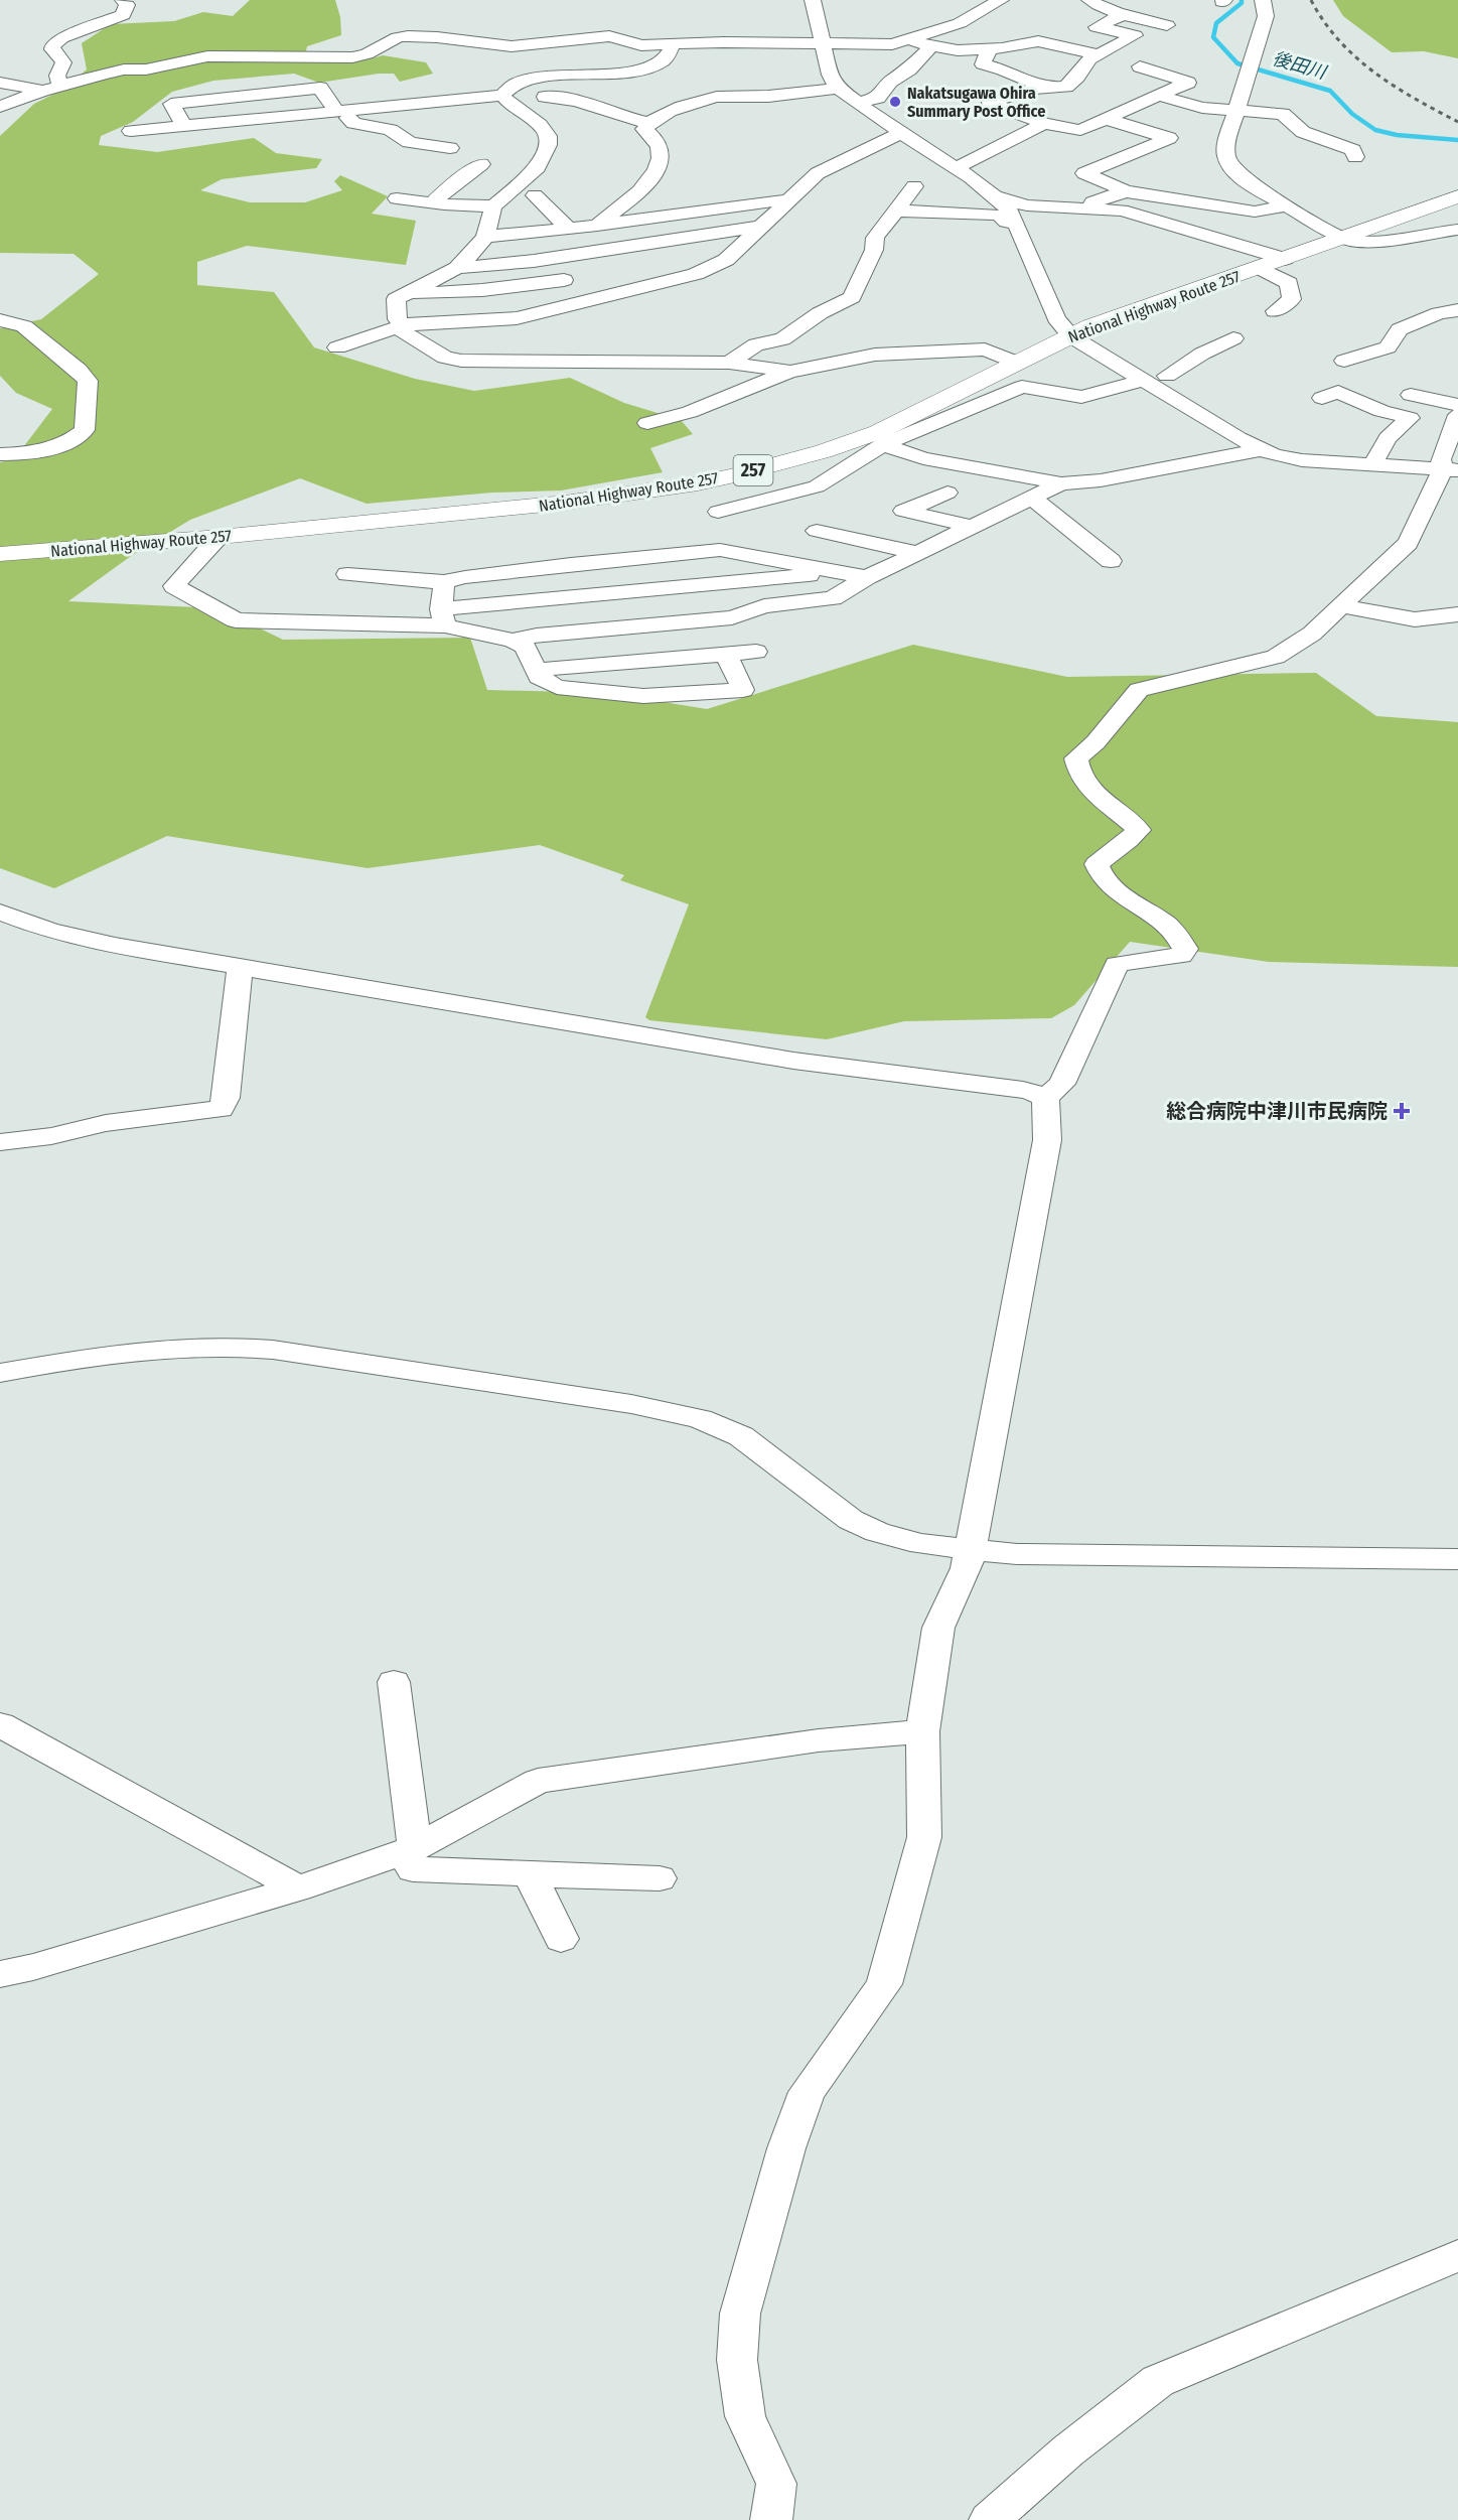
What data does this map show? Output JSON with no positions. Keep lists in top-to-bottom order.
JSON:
{
  "streets": {
    "highway": ["National Highway Route 257", "257"]
  },
  "water": ["後田川"],
  "places": {
    "other": ["Nakatsugawa Ohira Summary Post Office"],
    "health": ["総合病院中津川市民病院"]
  }
}
